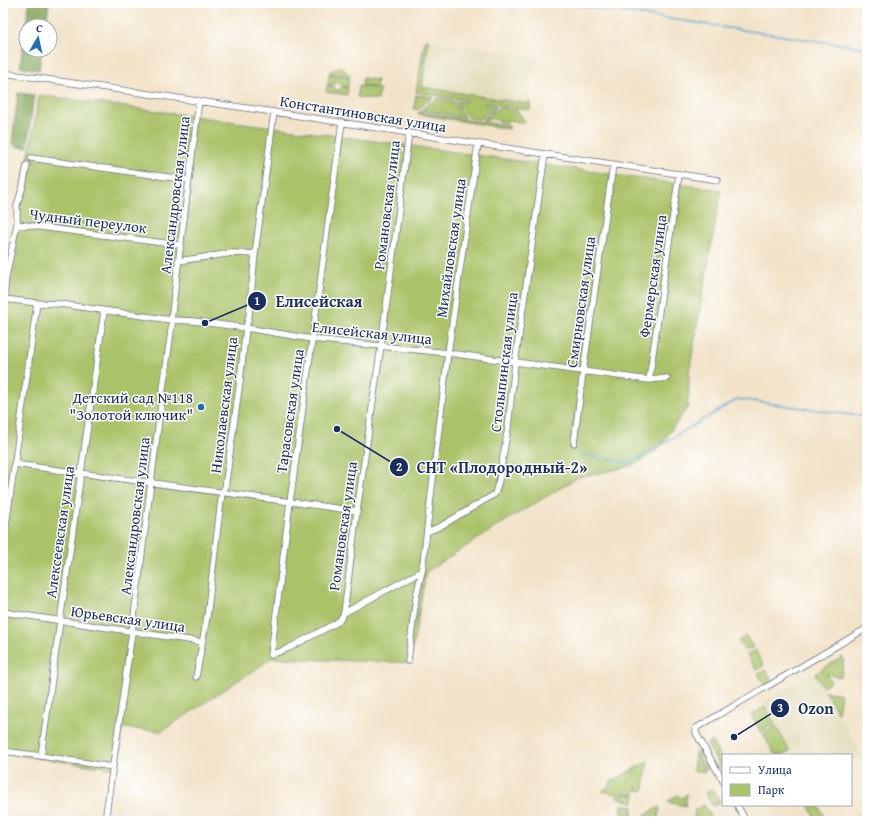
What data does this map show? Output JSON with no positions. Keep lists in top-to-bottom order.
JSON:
{
  "streets": {
    "street": [
      "Константиновская улица",
      "Александровская улица",
      "Романовская улица",
      "Чудный переулок",
      "Михайловская улица",
      "Фермерская улица",
      "Смирновская улица",
      "Елисейская улица",
      "Столыпинская улица",
      "Николаевская улица",
      "Тарасовская улица",
      "Алексеевская улица",
      "Юрьевская улица"
    ]
  },
  "crossings": [
    ["Константиновская улица", "Александровская улица"],
    ["Константиновская улица", "Романовская улица"],
    ["Константиновская улица", "Михайловская улица"],
    ["Константиновская улица", "Фермерская улица"],
    ["Константиновская улица", "Смирновская улица"],
    ["Константиновская улица", "Столыпинская улица"],
    ["Константиновская улица", "Николаевская улица"],
    ["Константиновская улица", "Тарасовская улица"],
    ["Александровская улица", "Чудный переулок"],
    ["Александровская улица", "Елисейская улица"],
    ["Александровская улица", "Юрьевская улица"],
    ["Романовская улица", "Елисейская улица"],
    ["Романовская улица", "Тарасовская улица"],
    ["Михайловская улица", "Елисейская улица"],
    ["Михайловская улица", "Столыпинская улица"],
    ["Фермерская улица", "Елисейская улица"],
    ["Смирновская улица", "Елисейская улица"],
    ["Елисейская улица", "Столыпинская улица"],
    ["Елисейская улица", "Николаевская улица"],
    ["Елисейская улица", "Тарасовская улица"],
    ["Елисейская улица", "Алексеевская улица"],
    ["Николаевская улица", "Юрьевская улица"],
    ["Алексеевская улица", "Юрьевская улица"]
  ],
  "places": [
    "Елисейская",
    "Детский сад №118 \"Золотой ключик\"",
    "СНТ «Плодородный-2»",
    "Ozon"
  ],
  "legend": ["Улица", "Парк"],
  "north": "top"
}
